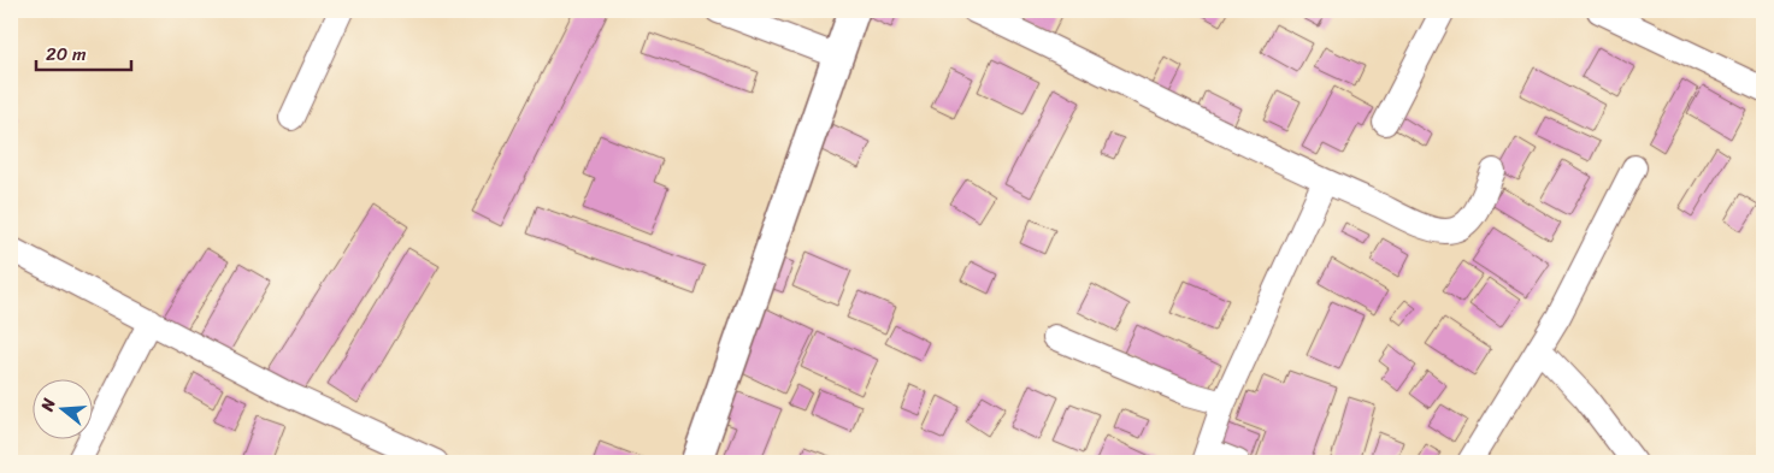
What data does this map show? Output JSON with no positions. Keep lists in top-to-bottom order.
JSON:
{
  "scale_bar": "20 m",
  "north": "left"
}
